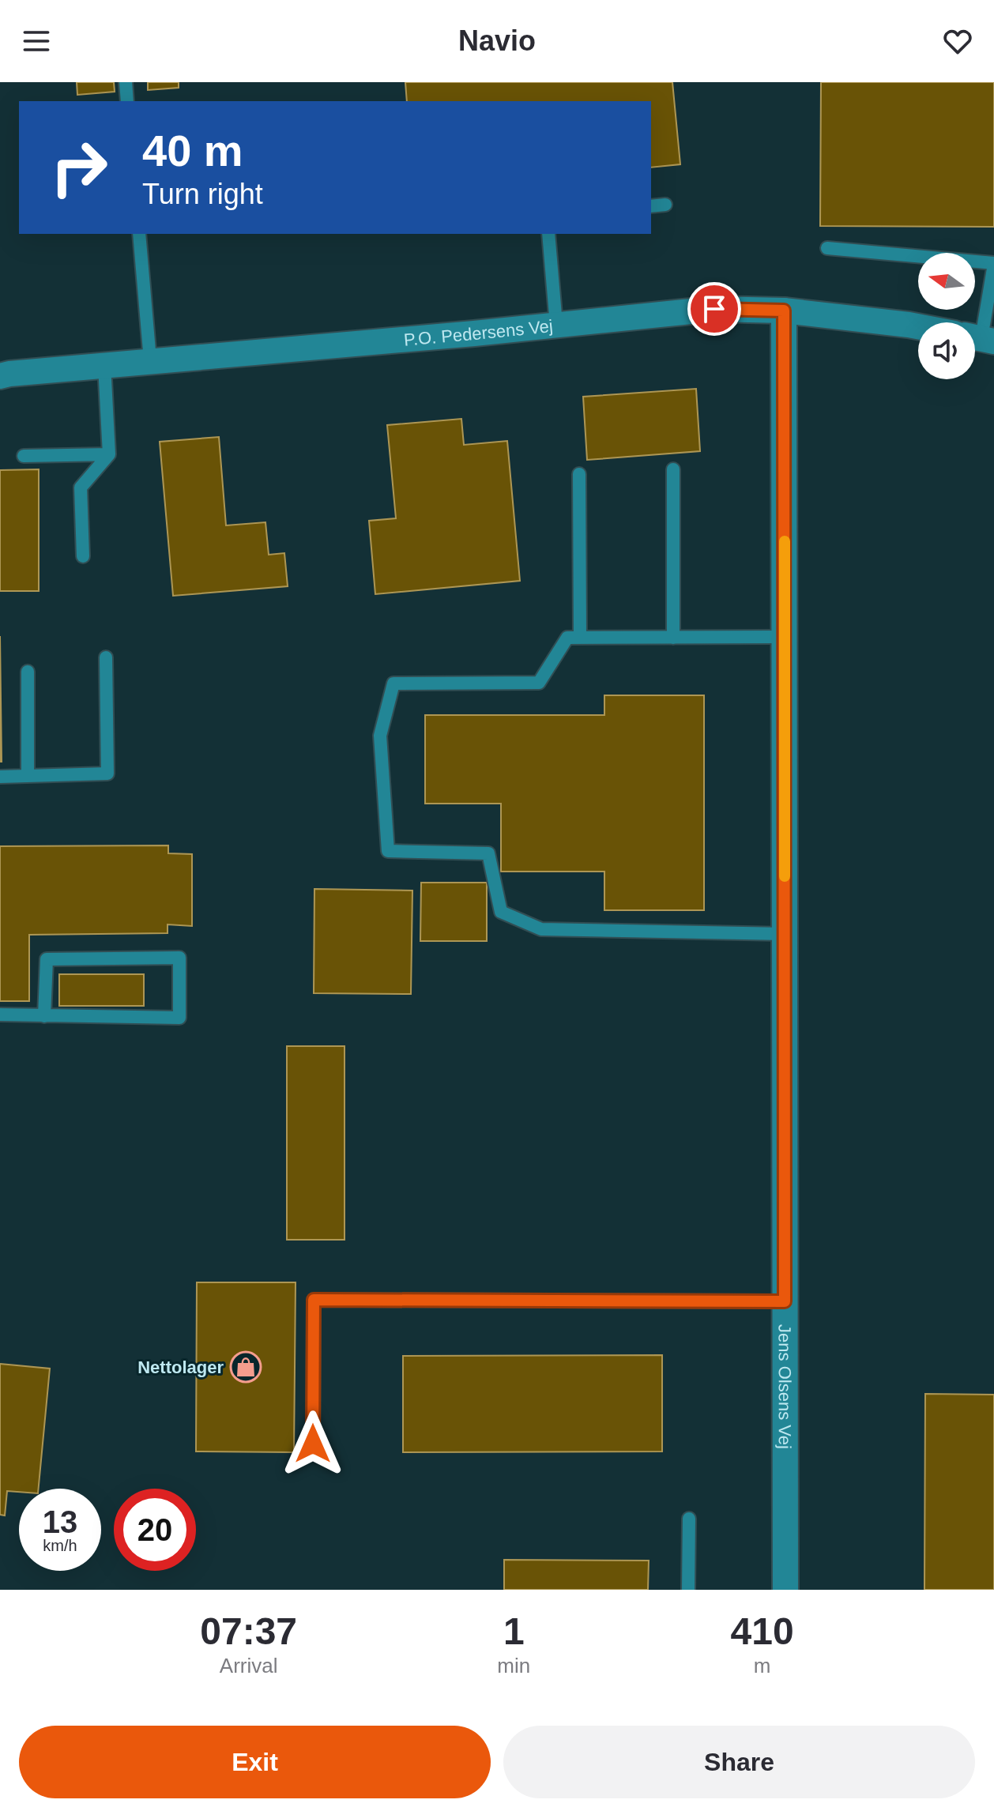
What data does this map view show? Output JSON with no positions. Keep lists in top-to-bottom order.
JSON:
{
  "streets": {
    "street": ["P.O. Pedersens Vej", "Jens Olsens Vej"]
  },
  "crossings": [
    ["P.O. Pedersens Vej", "Jens Olsens Vej"]
  ],
  "places": {
    "shop": ["Nettolager"]
  },
  "north": "left",
  "page": {
    "header": "Navio",
    "turn": ["40 m", "Turn right"],
    "speed": "13 km/h",
    "limit": "20",
    "eta": [
      "07:37",
      "Arrival",
      "1",
      "min",
      "410",
      "m"
    ],
    "buttons": ["Exit", "Share"]
  }
}
